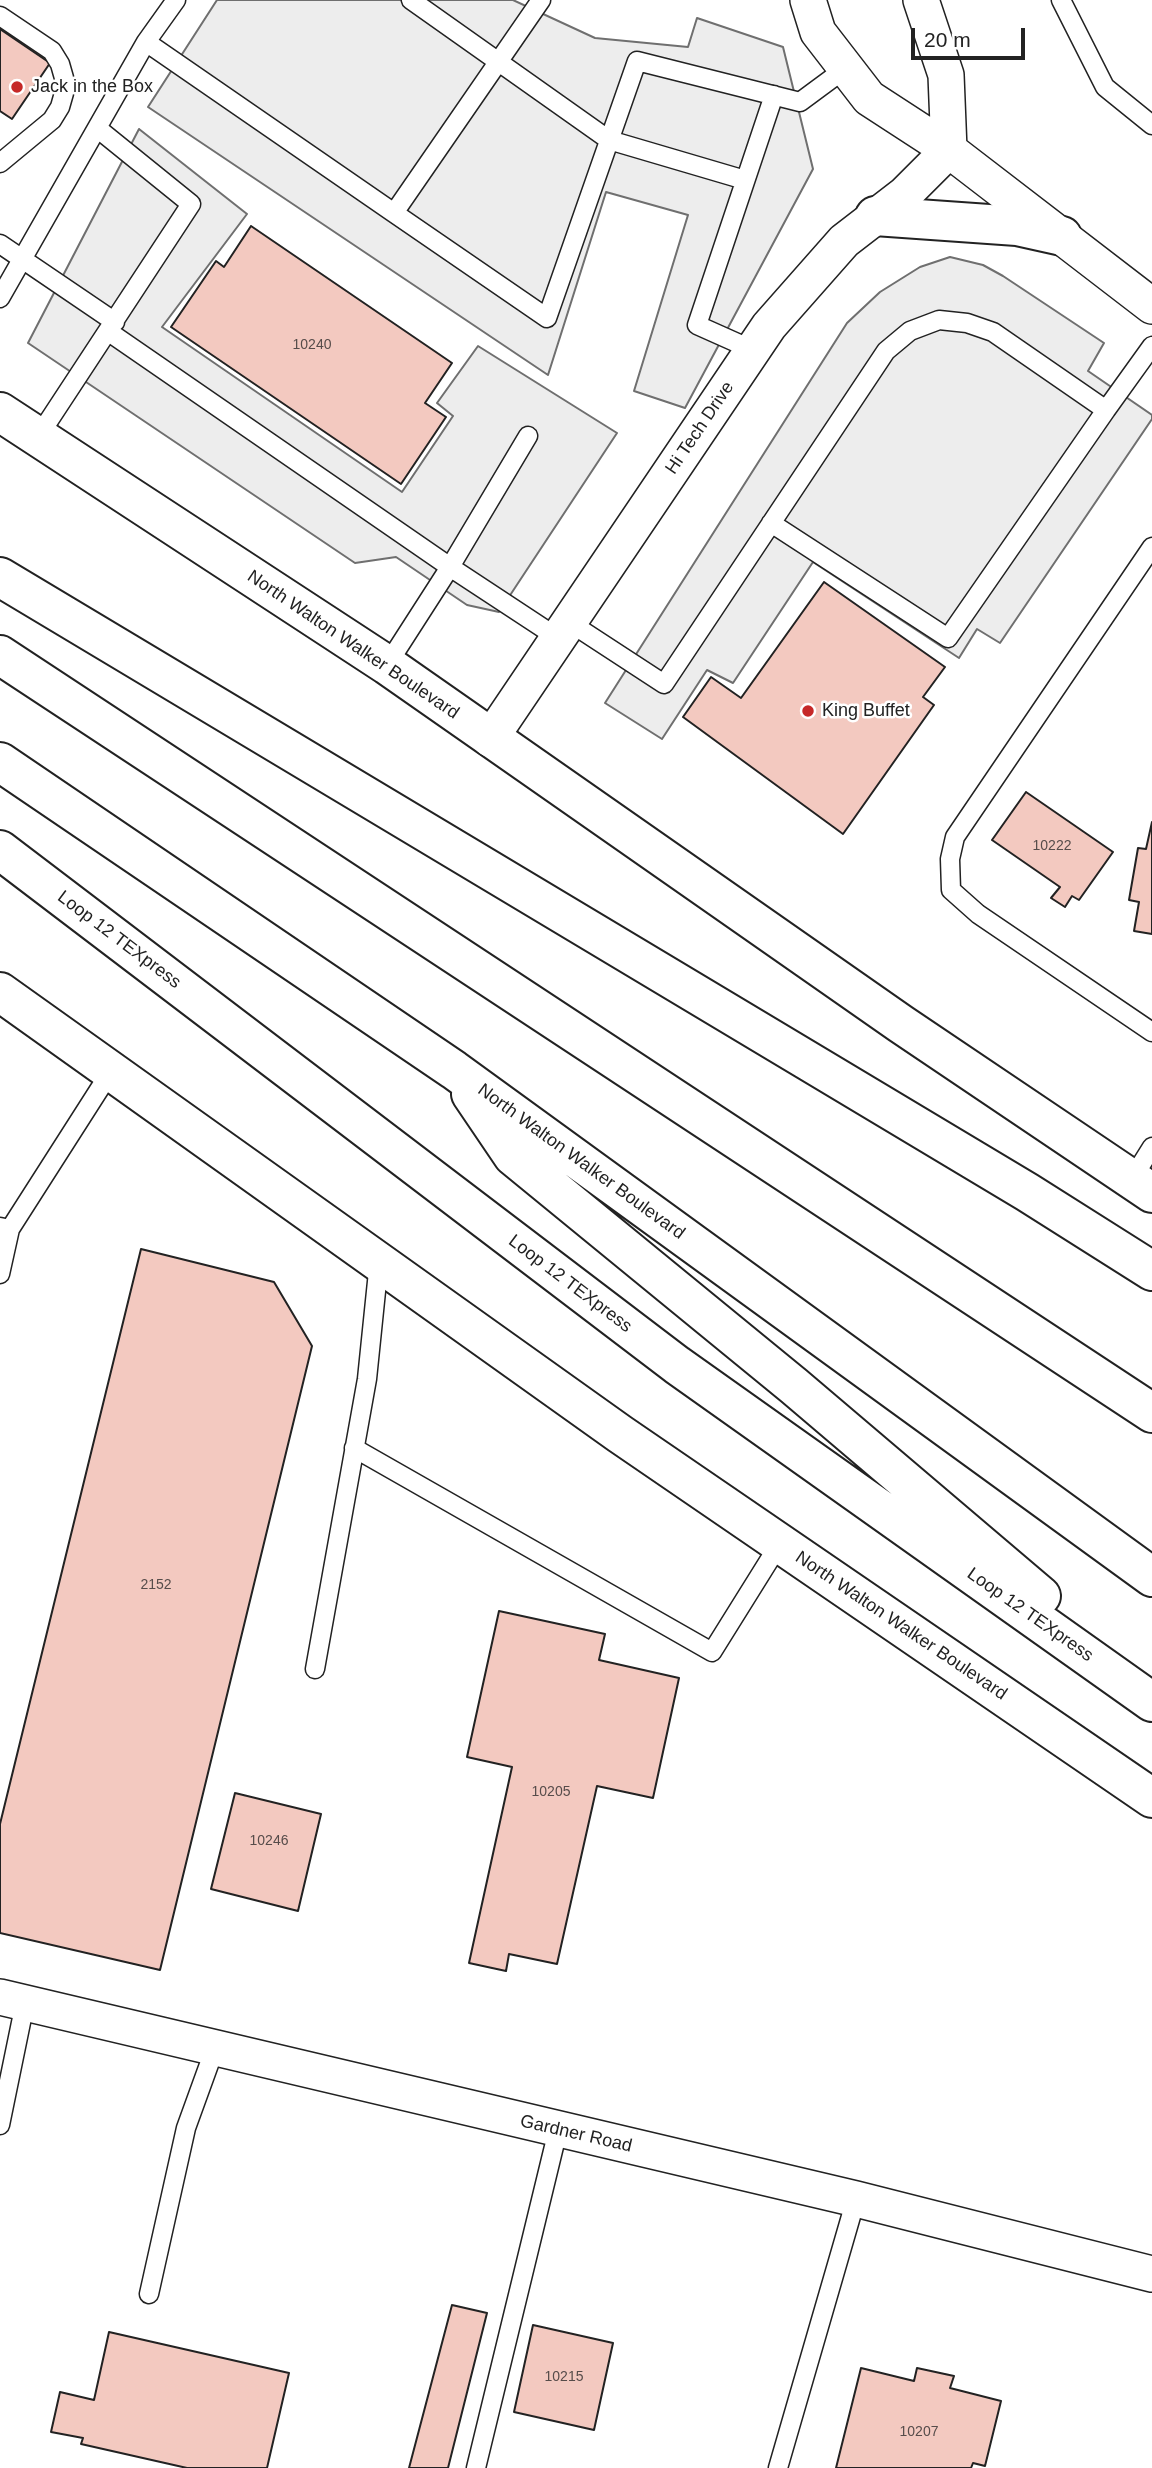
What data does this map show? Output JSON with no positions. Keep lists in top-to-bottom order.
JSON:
{
  "streets": {
    "main road": ["North Walton Walker Boulevard", "Loop 12 TEXpress"],
    "street": ["Hi Tech Drive", "Gardner Road"]
  },
  "crossings": [
    ["Hi Tech Drive", "North Walton Walker Boulevard"]
  ],
  "places": ["Jack in the Box", "King Buffet"],
  "house_numbers": [
    "10240",
    "10222",
    "2152",
    "10205",
    "10246",
    "10215",
    "10207"
  ],
  "scale_bar": "20 m"
}
